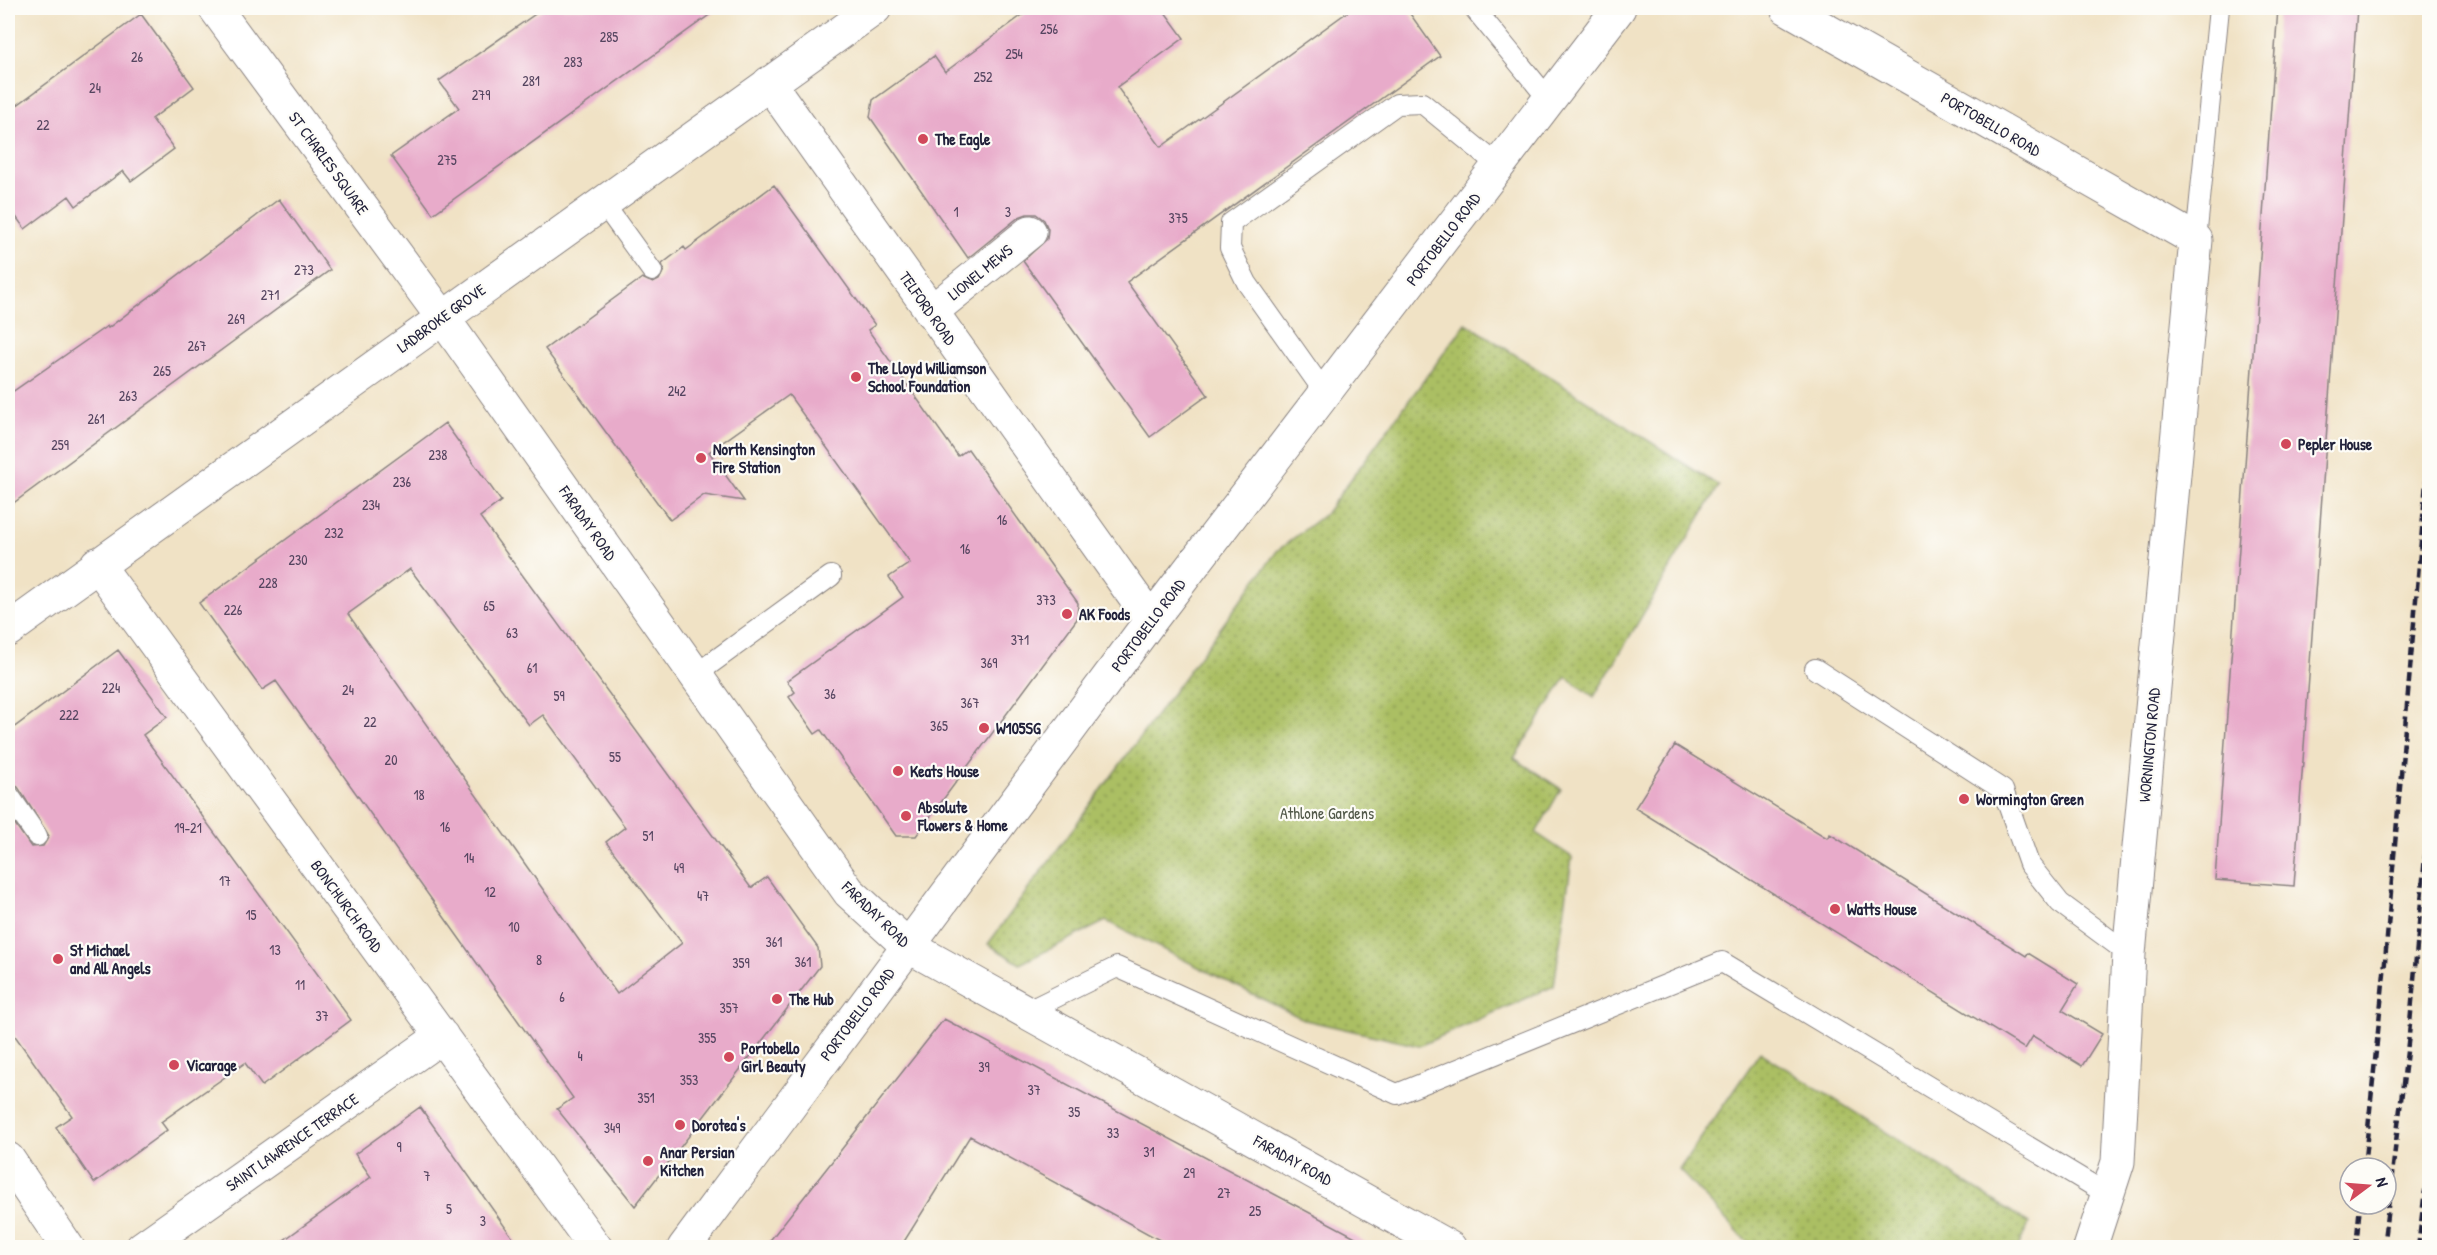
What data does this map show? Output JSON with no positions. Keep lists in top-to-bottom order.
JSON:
{
  "streets": {
    "street": [
      "PORTOBELLO ROAD",
      "ST CHARLES SQUARE",
      "LIONEL MEWS",
      "TELFORD ROAD",
      "LADBROKE GROVE",
      "FARADAY ROAD",
      "WORNINGTON ROAD",
      "BONCHURCH ROAD",
      "SAINT LAWRENCE TERRACE"
    ]
  },
  "crossings": [
    ["PORTOBELLO ROAD", "TELFORD ROAD"],
    ["PORTOBELLO ROAD", "FARADAY ROAD"],
    ["PORTOBELLO ROAD", "WORNINGTON ROAD"],
    ["ST CHARLES SQUARE", "LADBROKE GROVE"],
    ["ST CHARLES SQUARE", "FARADAY ROAD"],
    ["LIONEL MEWS", "TELFORD ROAD"],
    ["TELFORD ROAD", "LADBROKE GROVE"],
    ["LADBROKE GROVE", "FARADAY ROAD"],
    ["LADBROKE GROVE", "BONCHURCH ROAD"],
    ["BONCHURCH ROAD", "SAINT LAWRENCE TERRACE"]
  ],
  "parks": ["Athlone Gardens"],
  "places": [
    "The Eagle",
    "The Lloyd Williamson School Foundation",
    "Pepler House",
    "North Kensington Fire Station",
    "AK Foods",
    "W105SG",
    "Keats House",
    "Wormington Green",
    "Absolute Flowers & Home",
    "Watts House",
    "St Michael and All Angels",
    "The Hub",
    "Portobello Girl Beauty",
    "Vicarage",
    "Dorotea's",
    "Anar Persian Kitchen"
  ],
  "house_numbers": [
    "256",
    "285",
    "254",
    "26",
    "283",
    "252",
    "281",
    "24",
    "279",
    "22",
    "275",
    "1",
    "3",
    "375",
    "273",
    "271",
    "269",
    "267",
    "265",
    "242",
    "263",
    "261",
    "259",
    "238",
    "236",
    "234",
    "16",
    "232",
    "16",
    "230",
    "228",
    "373",
    "65",
    "226",
    "63",
    "371",
    "369",
    "61",
    "224",
    "24",
    "36",
    "59",
    "367",
    "222",
    "22",
    "365",
    "55",
    "20",
    "18",
    "16",
    "19-21",
    "51",
    "14",
    "49",
    "17",
    "12",
    "47",
    "15",
    "10",
    "361",
    "13",
    "8",
    "361",
    "359",
    "11",
    "6",
    "357",
    "37",
    "355",
    "4",
    "39",
    "353",
    "37",
    "351",
    "35",
    "349",
    "33",
    "9",
    "31",
    "29",
    "7",
    "27",
    "5",
    "25",
    "3"
  ],
  "north": "right"
}
